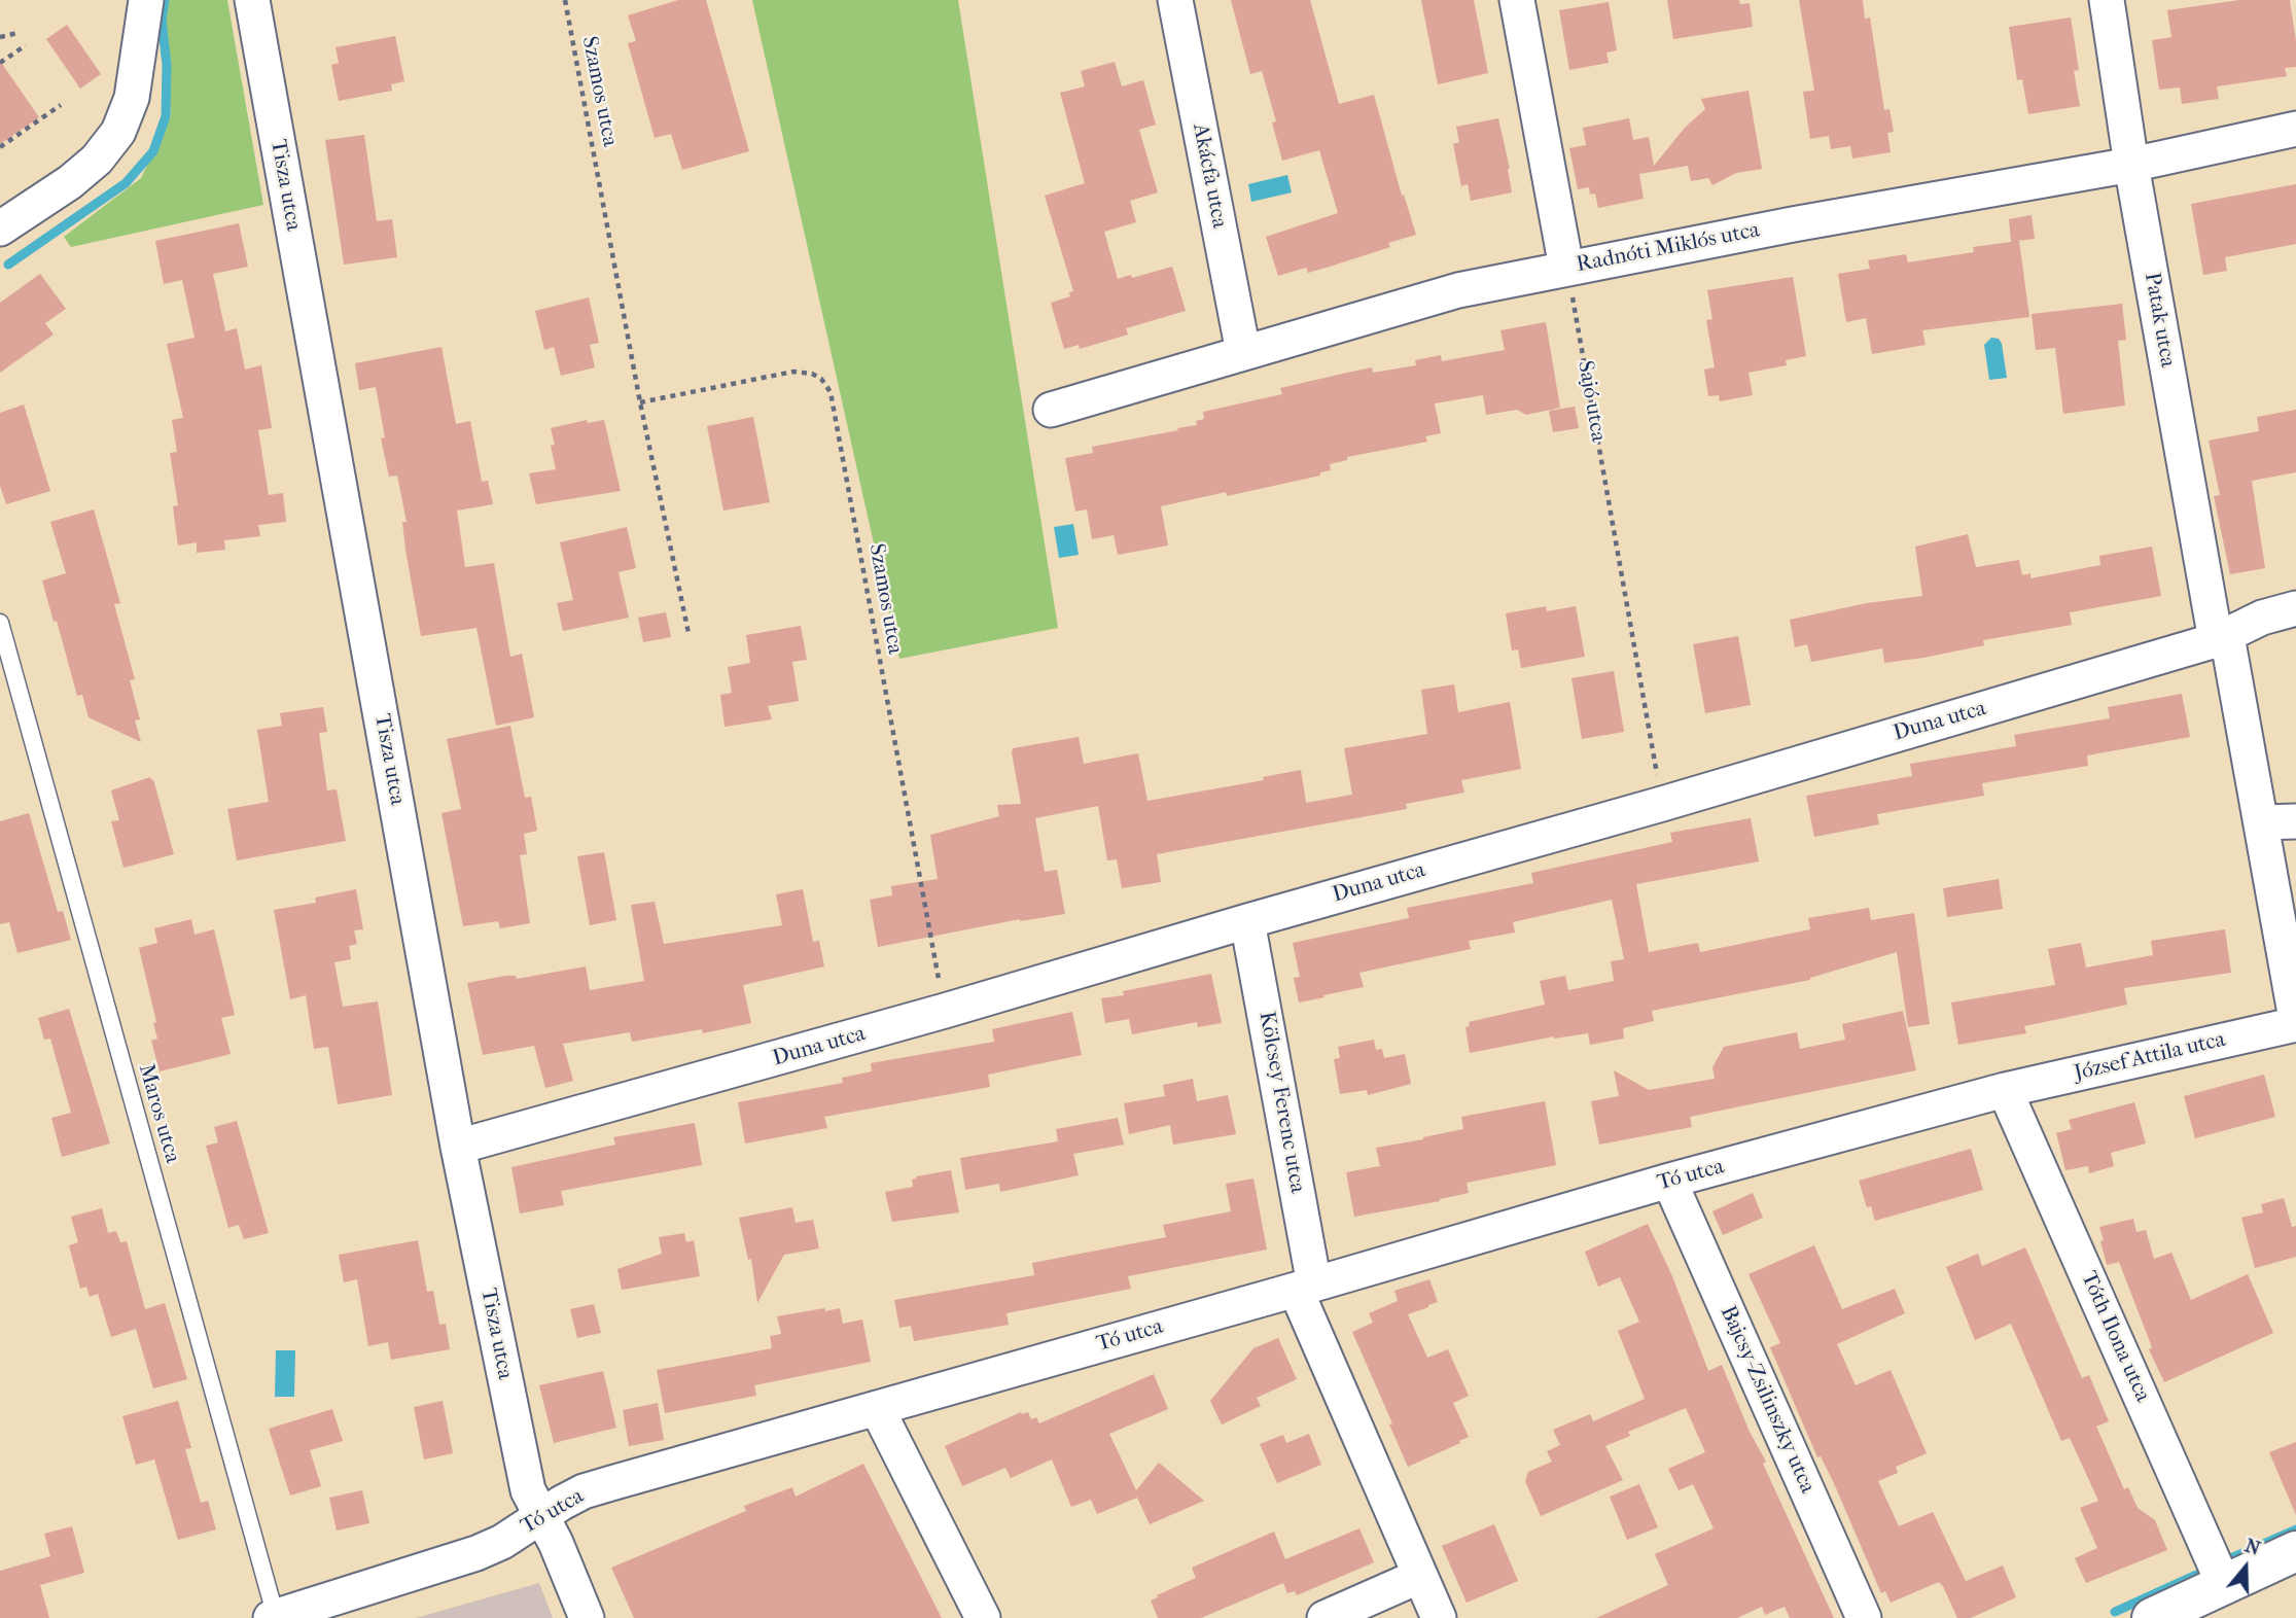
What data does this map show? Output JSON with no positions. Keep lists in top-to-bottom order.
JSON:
{
  "streets": {
    "street": [
      "Akácfa utca",
      "Tisza utca",
      "Radnóti Miklós utca",
      "Patak utca",
      "Duna utca",
      "József Attila utca",
      "Kölcsey Ferenc utca",
      "Tó utca",
      "Tóth Ilona utca",
      "Bajcsy-Zsilinszky utca"
    ],
    "lane": ["Maros utca"],
    "path": ["Szamos utca", "Sajó utca"]
  },
  "crossings": [
    ["Szamos utca", "Duna utca"],
    ["Akácfa utca", "Radnóti Miklós utca"],
    ["Tisza utca", "Duna utca"],
    ["Tisza utca", "Tó utca"],
    ["Radnóti Miklós utca", "Patak utca"],
    ["Radnóti Miklós utca", "Sajó utca"],
    ["Patak utca", "Duna utca"],
    ["Sajó utca", "Duna utca"],
    ["Duna utca", "Kölcsey Ferenc utca"],
    ["József Attila utca", "Tó utca"],
    ["József Attila utca", "Tóth Ilona utca"],
    ["Kölcsey Ferenc utca", "Tó utca"],
    ["Maros utca", "Tó utca"],
    ["Tó utca", "Tóth Ilona utca"],
    ["Tó utca", "Bajcsy-Zsilinszky utca"]
  ],
  "north": "top"
}
